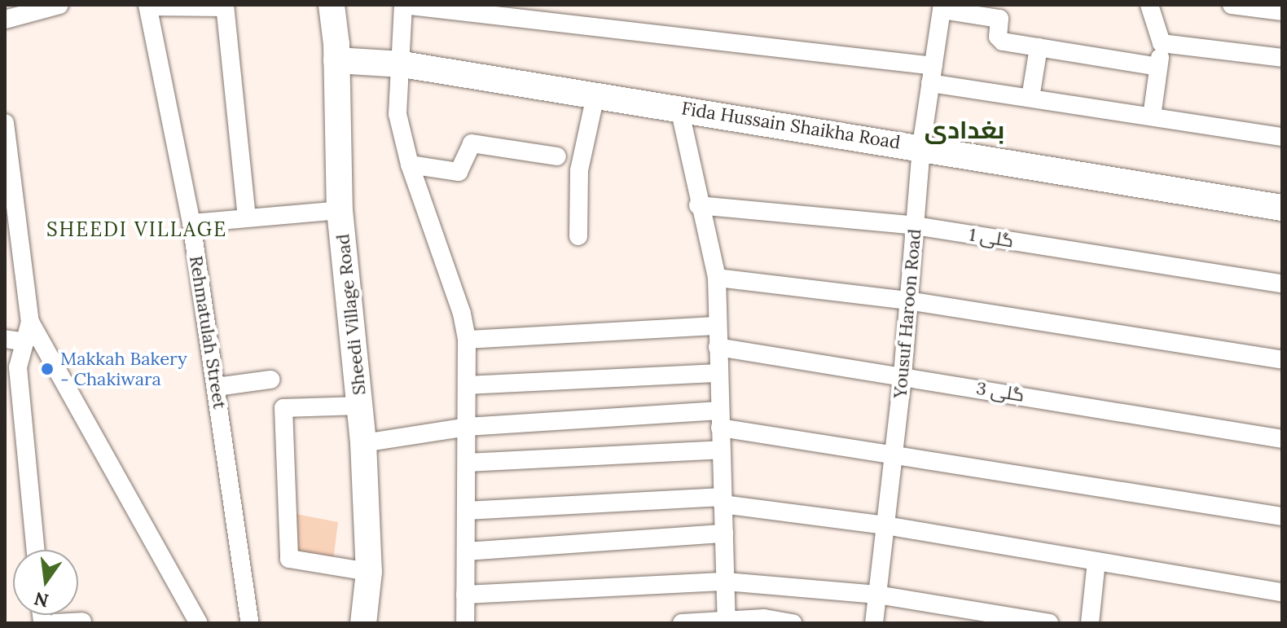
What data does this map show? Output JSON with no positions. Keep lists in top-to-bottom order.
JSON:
{
  "streets": {
    "street": [
      "Fida Hussain Shaikha Road",
      "گلی 1",
      "Yousuf Haroon Road",
      "Sheedi Village Road",
      "Rehmatulah Street",
      "گلی 3"
    ]
  },
  "crossings": [
    ["Fida Hussain Shaikha Road", "Yousuf Haroon Road"],
    ["Fida Hussain Shaikha Road", "Sheedi Village Road"],
    ["گلی 1", "Yousuf Haroon Road"],
    ["Yousuf Haroon Road", "گلی 3"]
  ],
  "districts": ["بغدادی", "SHEEDI VILLAGE"],
  "places": ["Makkah Bakery - Chakiwara"],
  "north": "bottom"
}
